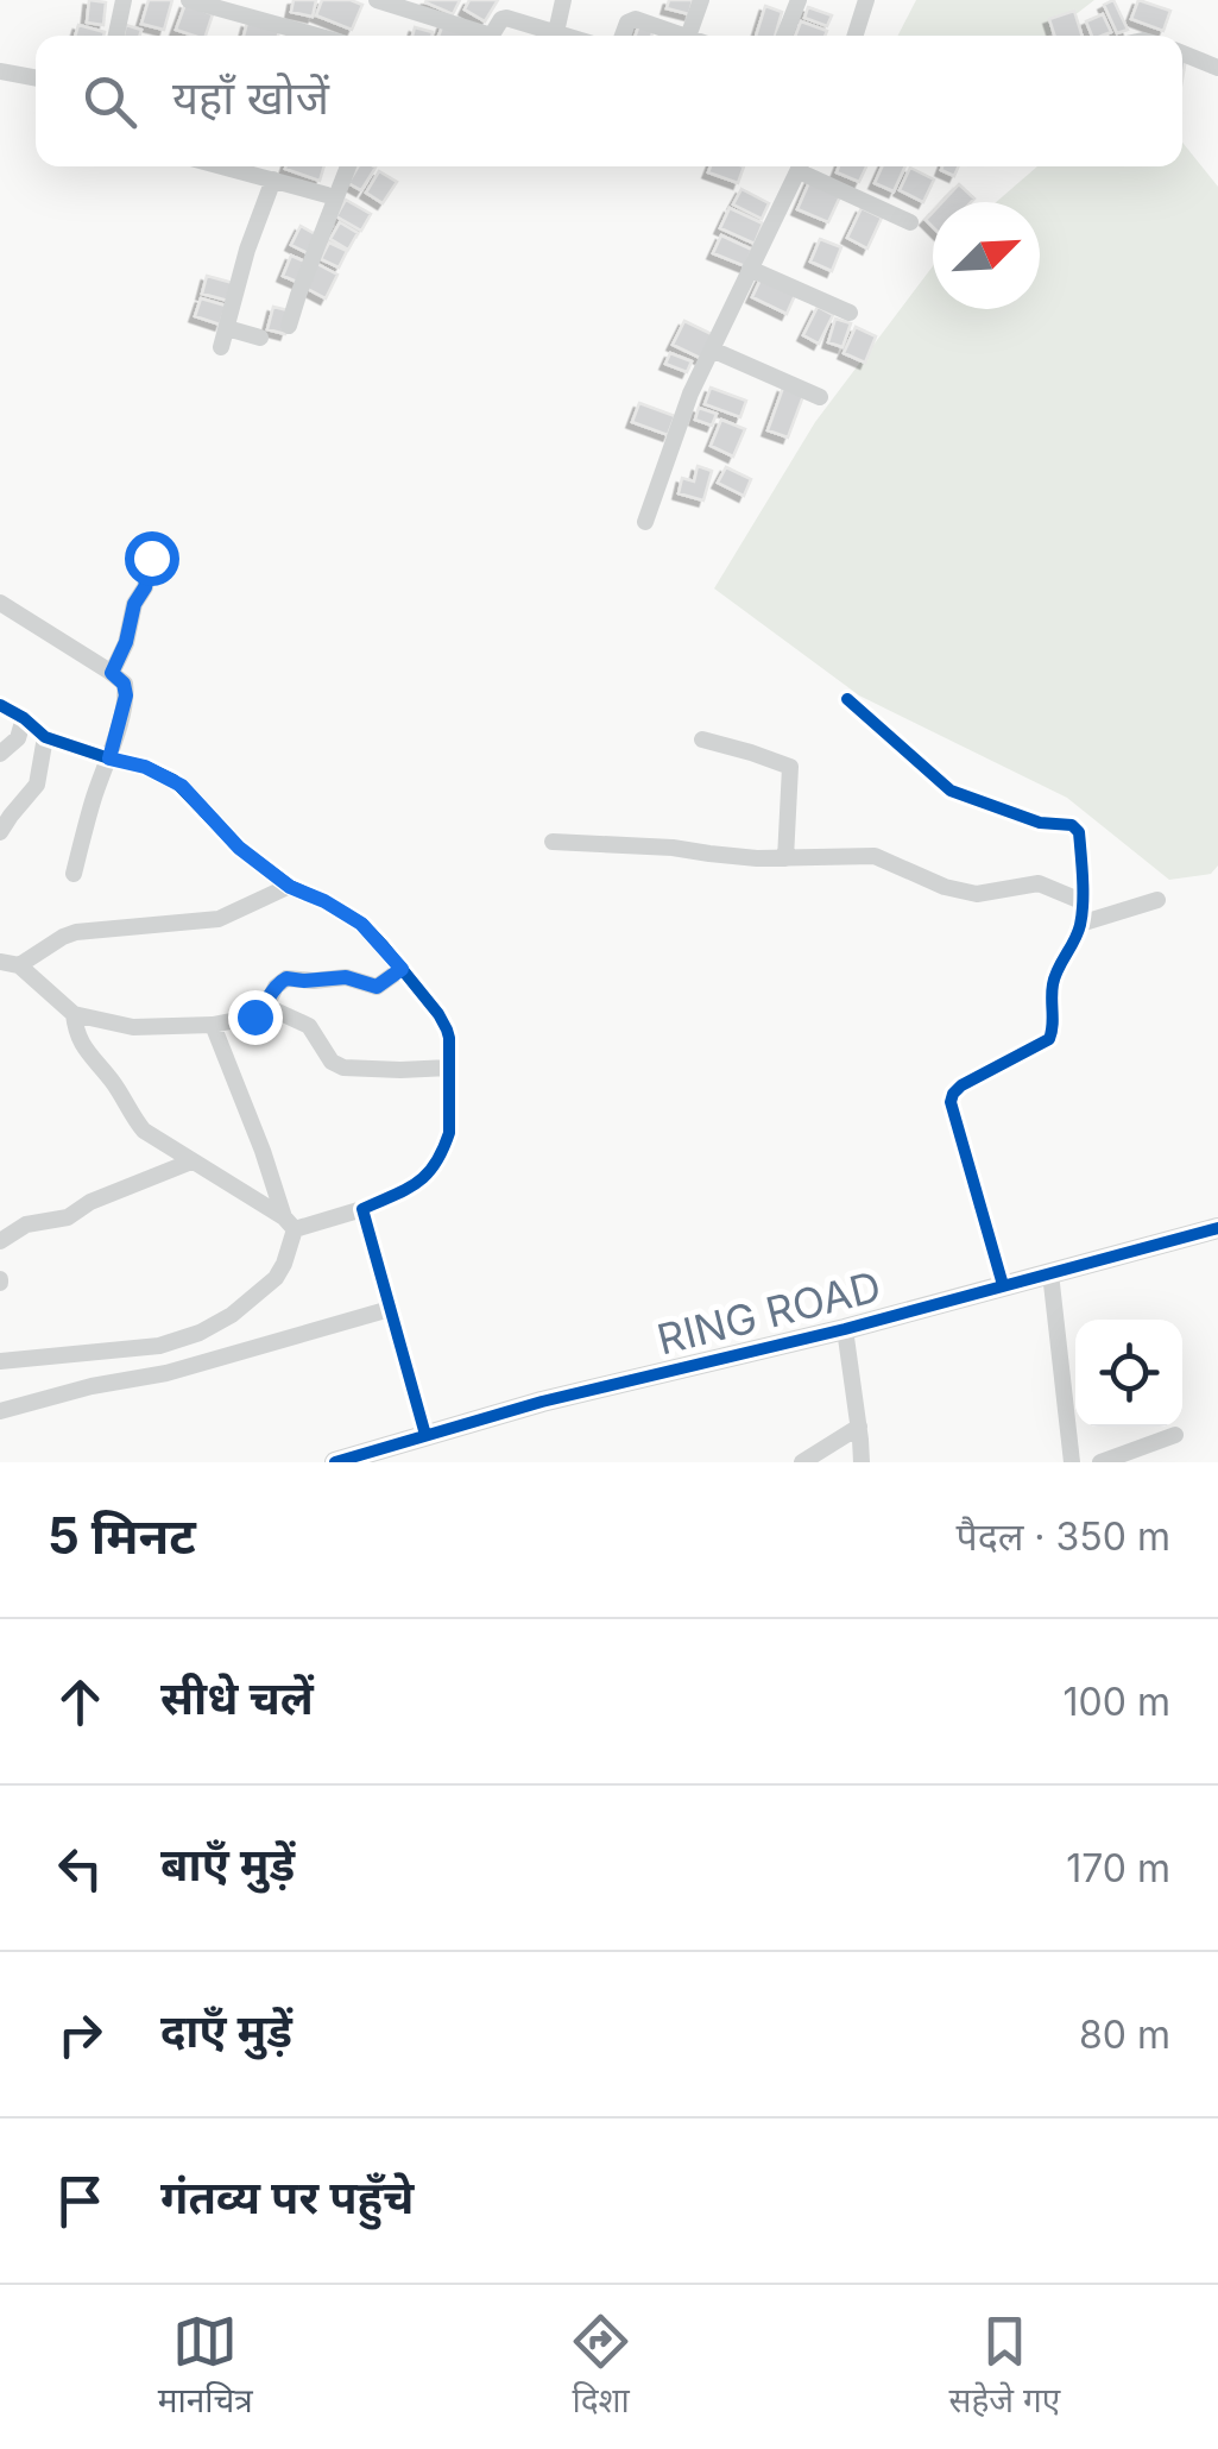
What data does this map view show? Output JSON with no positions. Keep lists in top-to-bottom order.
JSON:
{
  "streets": {
    "street": ["RING ROAD"]
  },
  "north": "top right",
  "page": {
    "search": "यहाँ खोजें",
    "heading": ["5 मिनट", "पैदल · 350 m"],
    "list": [
      ["सीधे चलें", "100 m"],
      ["बाएँ मुड़ें", "170 m"],
      ["दाएँ मुड़ें", "80 m"],
      "गंतव्य पर पहुँचे"
    ],
    "nav": ["मानचित्र", "दिशा", "सहेजे गए"]
  }
}
